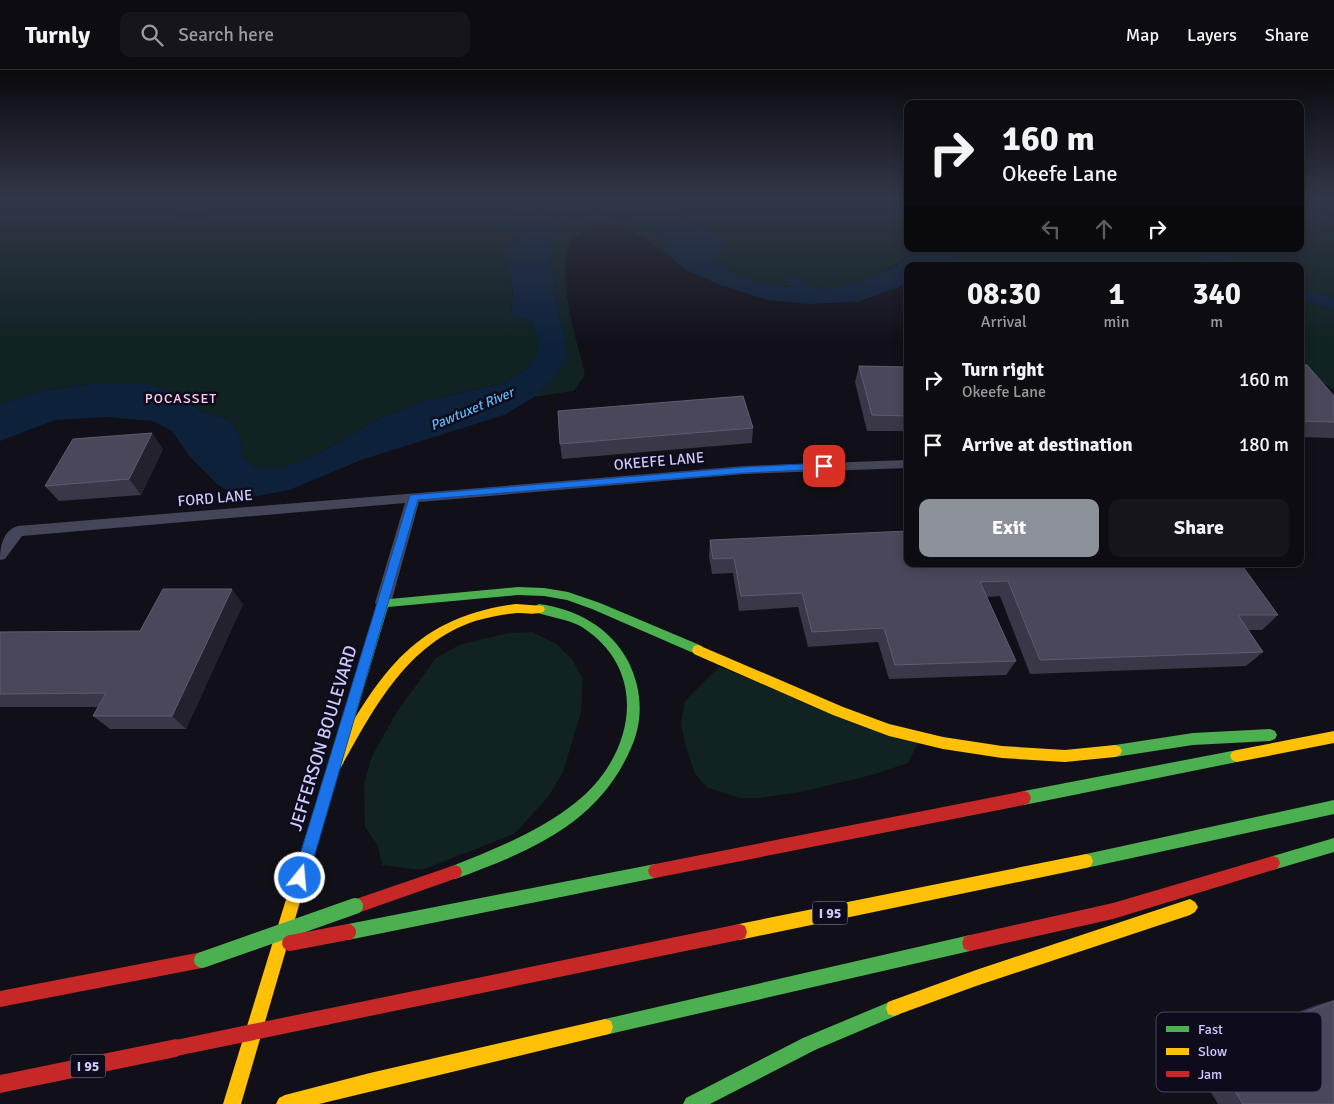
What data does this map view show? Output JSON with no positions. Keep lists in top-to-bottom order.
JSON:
{
  "streets": {
    "main road": ["JEFFERSON BOULEVARD", "I 95"],
    "street": ["OKEEFE LANE", "FORD LANE"]
  },
  "crossings": [
    ["OKEEFE LANE", "FORD LANE"],
    ["OKEEFE LANE", "JEFFERSON BOULEVARD"],
    ["FORD LANE", "JEFFERSON BOULEVARD"]
  ],
  "districts": ["POCASSET"],
  "water": ["Pawtuxet River"],
  "legend": ["Fast", "Slow", "Jam"],
  "page": {
    "header": "Turnly",
    "search": "Search here",
    "nav": ["Map", "Layers", "Share"],
    "turn": ["160 m", "Okeefe Lane"],
    "eta": [
      "08:30",
      "Arrival",
      "1",
      "min",
      "340",
      "m"
    ],
    "list": [
      {
        "name": "Turn right",
        "note": "Okeefe Lane",
        "value": "160 m"
      },
      {
        "name": "Arrive at destination",
        "value": "180 m"
      }
    ],
    "buttons": ["Exit", "Share"]
  }
}
